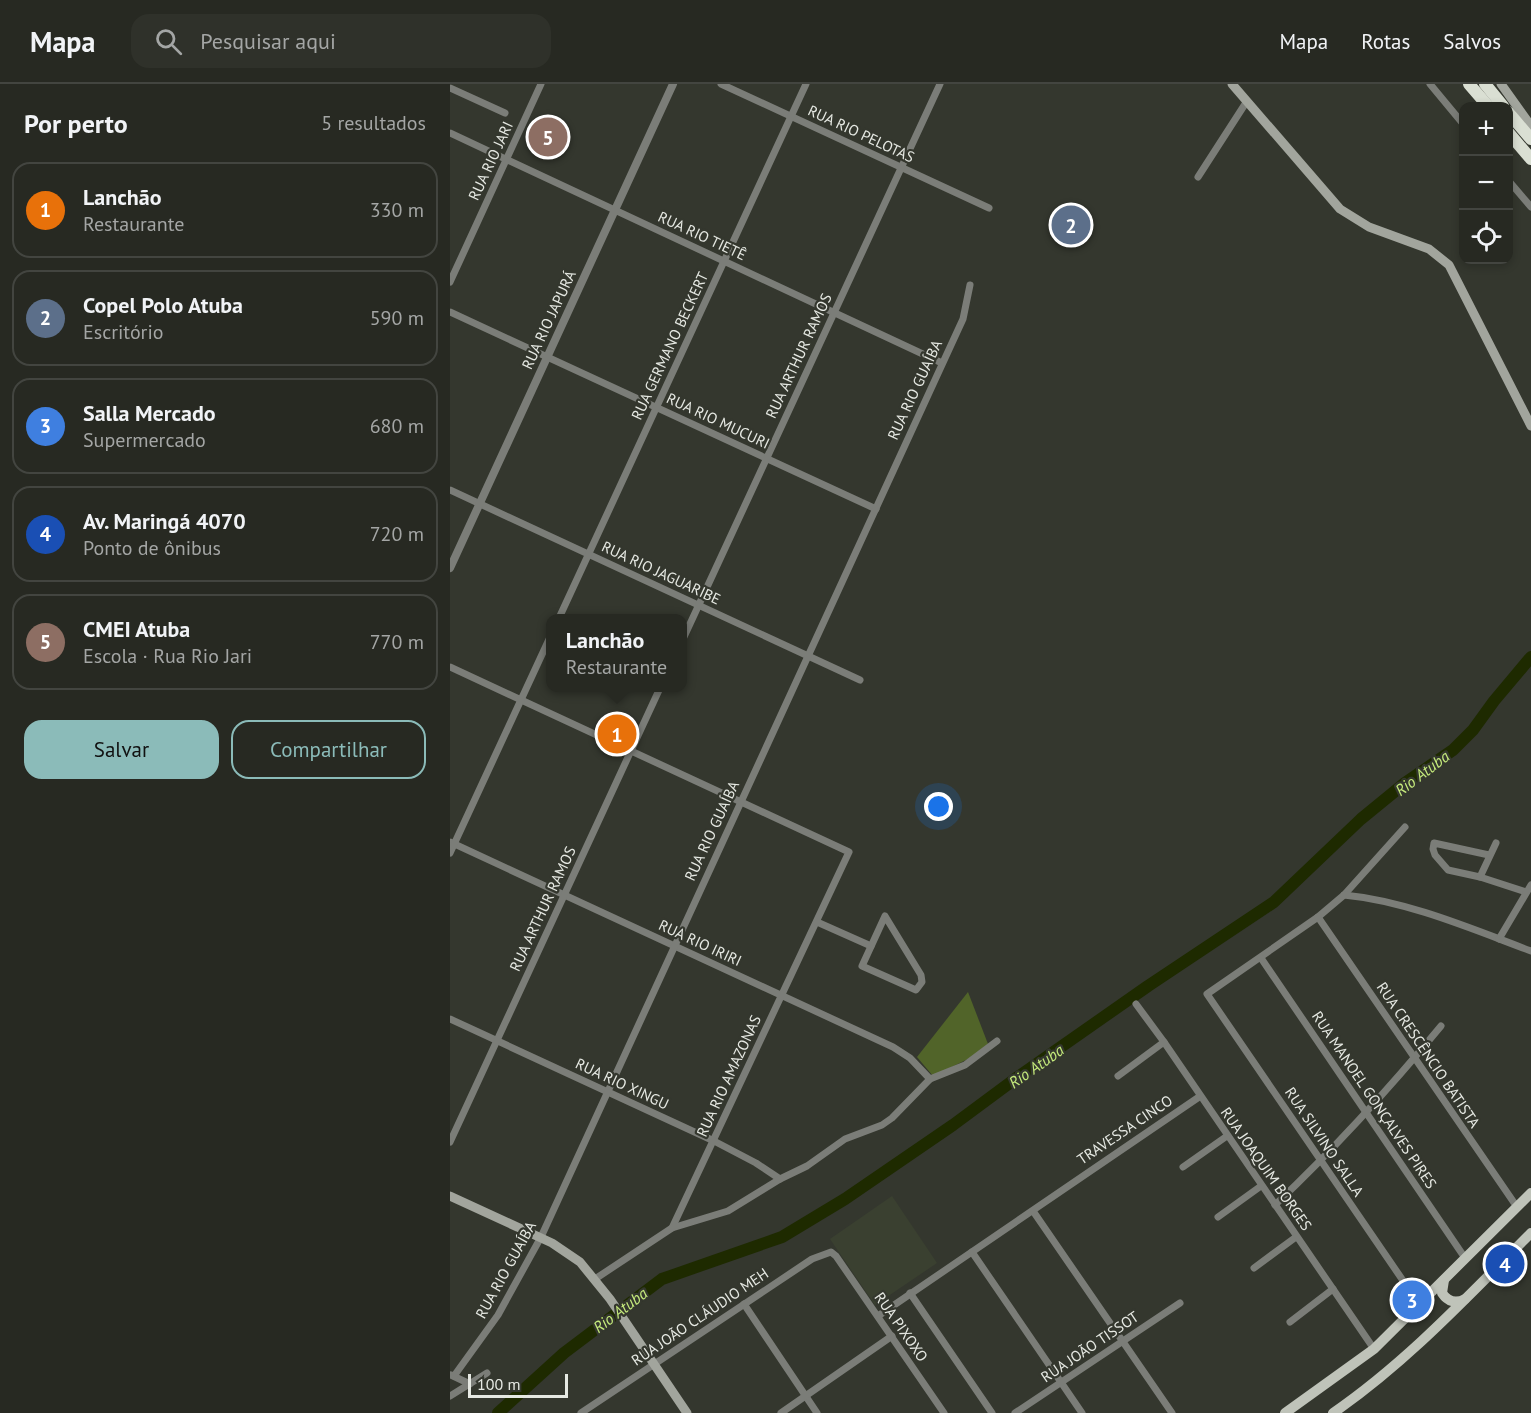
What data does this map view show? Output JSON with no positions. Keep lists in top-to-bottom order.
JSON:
{
  "streets": {
    "street": [
      "RUA RIO PELOTAS",
      "RUA RIO JARI",
      "RUA RIO TIETÊ",
      "RUA RIO JAPURÁ",
      "RUA GERMANO BECKERT",
      "RUA ARTHUR RAMOS",
      "RUA RIO GUAÍBA",
      "RUA RIO MUCURI",
      "RUA RIO JAGUARIBE",
      "RUA RIO IRIRI",
      "RUA CRESCÊNCIO BATISTA",
      "RUA RIO AMAZONAS",
      "RUA RIO XINGU",
      "RUA MANOEL GONÇALVES PIRES",
      "TRAVESSA CINCO",
      "RUA SILVINO SALLA",
      "RUA JOAQUIM BORGES",
      "RUA JOÃO CLÁUDIO MEH",
      "RUA PIXOXO",
      "RUA JOÃO TISSOT"
    ]
  },
  "crossings": [
    ["RUA RIO PELOTAS", "RUA GERMANO BECKERT"],
    ["RUA RIO PELOTAS", "RUA ARTHUR RAMOS"],
    ["RUA RIO JARI", "RUA RIO TIETÊ"],
    ["RUA RIO TIETÊ", "RUA RIO JAPURÁ"],
    ["RUA RIO TIETÊ", "RUA GERMANO BECKERT"],
    ["RUA RIO TIETÊ", "RUA ARTHUR RAMOS"],
    ["RUA RIO TIETÊ", "RUA RIO GUAÍBA"],
    ["RUA RIO JAPURÁ", "RUA RIO MUCURI"],
    ["RUA RIO JAPURÁ", "RUA RIO JAGUARIBE"],
    ["RUA GERMANO BECKERT", "RUA RIO MUCURI"],
    ["RUA GERMANO BECKERT", "RUA RIO JAGUARIBE"],
    ["RUA ARTHUR RAMOS", "RUA RIO MUCURI"],
    ["RUA ARTHUR RAMOS", "RUA RIO JAGUARIBE"],
    ["RUA ARTHUR RAMOS", "RUA RIO IRIRI"],
    ["RUA ARTHUR RAMOS", "RUA RIO XINGU"],
    ["RUA RIO GUAÍBA", "RUA RIO MUCURI"],
    ["RUA RIO GUAÍBA", "RUA RIO JAGUARIBE"],
    ["RUA RIO GUAÍBA", "RUA RIO IRIRI"],
    ["RUA RIO GUAÍBA", "RUA RIO AMAZONAS"],
    ["RUA RIO GUAÍBA", "RUA RIO XINGU"],
    ["RUA RIO IRIRI", "RUA RIO AMAZONAS"],
    ["RUA RIO AMAZONAS", "RUA RIO XINGU"],
    ["RUA MANOEL GONÇALVES PIRES", "RUA SILVINO SALLA"],
    ["TRAVESSA CINCO", "RUA JOAQUIM BORGES"],
    ["TRAVESSA CINCO", "RUA PIXOXO"],
    ["RUA JOÃO CLÁUDIO MEH", "RUA PIXOXO"]
  ],
  "water": ["Rio Atuba"],
  "scale_bar": "100 m",
  "page": {
    "header": "Mapa",
    "search": "Pesquisar aqui",
    "nav": ["Mapa", "Rotas", "Salvos"],
    "heading": ["Por perto", "5 resultados"],
    "map_buttons": ["+", "−"],
    "pins": [
      "5",
      "2",
      "1",
      "4",
      "3"
    ],
    "list": [
      {
        "mark": "1",
        "name": "Lanchão",
        "note": "Restaurante",
        "value": "330 m"
      },
      {
        "mark": "2",
        "name": "Copel Polo Atuba",
        "note": "Escritório",
        "value": "590 m"
      },
      {
        "mark": "3",
        "name": "Salla Mercado",
        "note": "Supermercado",
        "value": "680 m"
      },
      {
        "mark": "4",
        "name": "Av. Maringá 4070",
        "note": "Ponto de ônibus",
        "value": "720 m"
      },
      {
        "mark": "5",
        "name": "CMEI Atuba",
        "note": "Escola · Rua Rio Jari",
        "value": "770 m"
      }
    ],
    "popup": ["Lanchão", "Restaurante"],
    "buttons": ["Salvar", "Compartilhar"],
    "scale": "100 m"
  }
}
